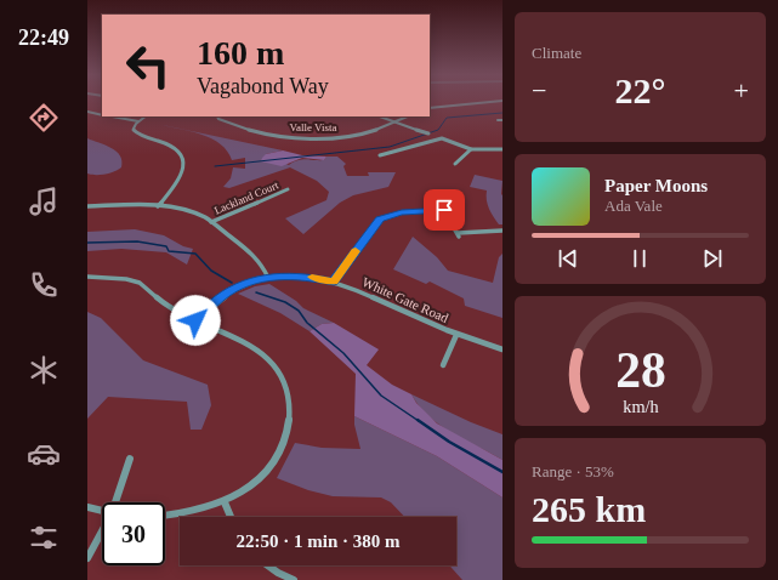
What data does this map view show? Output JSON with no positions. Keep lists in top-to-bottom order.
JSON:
{
  "streets": {
    "street": ["Valle Vista", "Lackland Court", "White Gate Road"]
  },
  "page": {
    "tabs": "22:49",
    "tile": [
      "Climate",
      ["Range · 53%", "265 km"]
    ],
    "turn": ["160 m", "Vagabond Way"],
    "heat": ["−", "22°", "+"],
    "song": ["Paper Moons", "Ada Vale"],
    "limit": "30",
    "trip": "22:50 · 1 min · 380 m",
    "gauge": ["28", "km/h"]
  }
}
